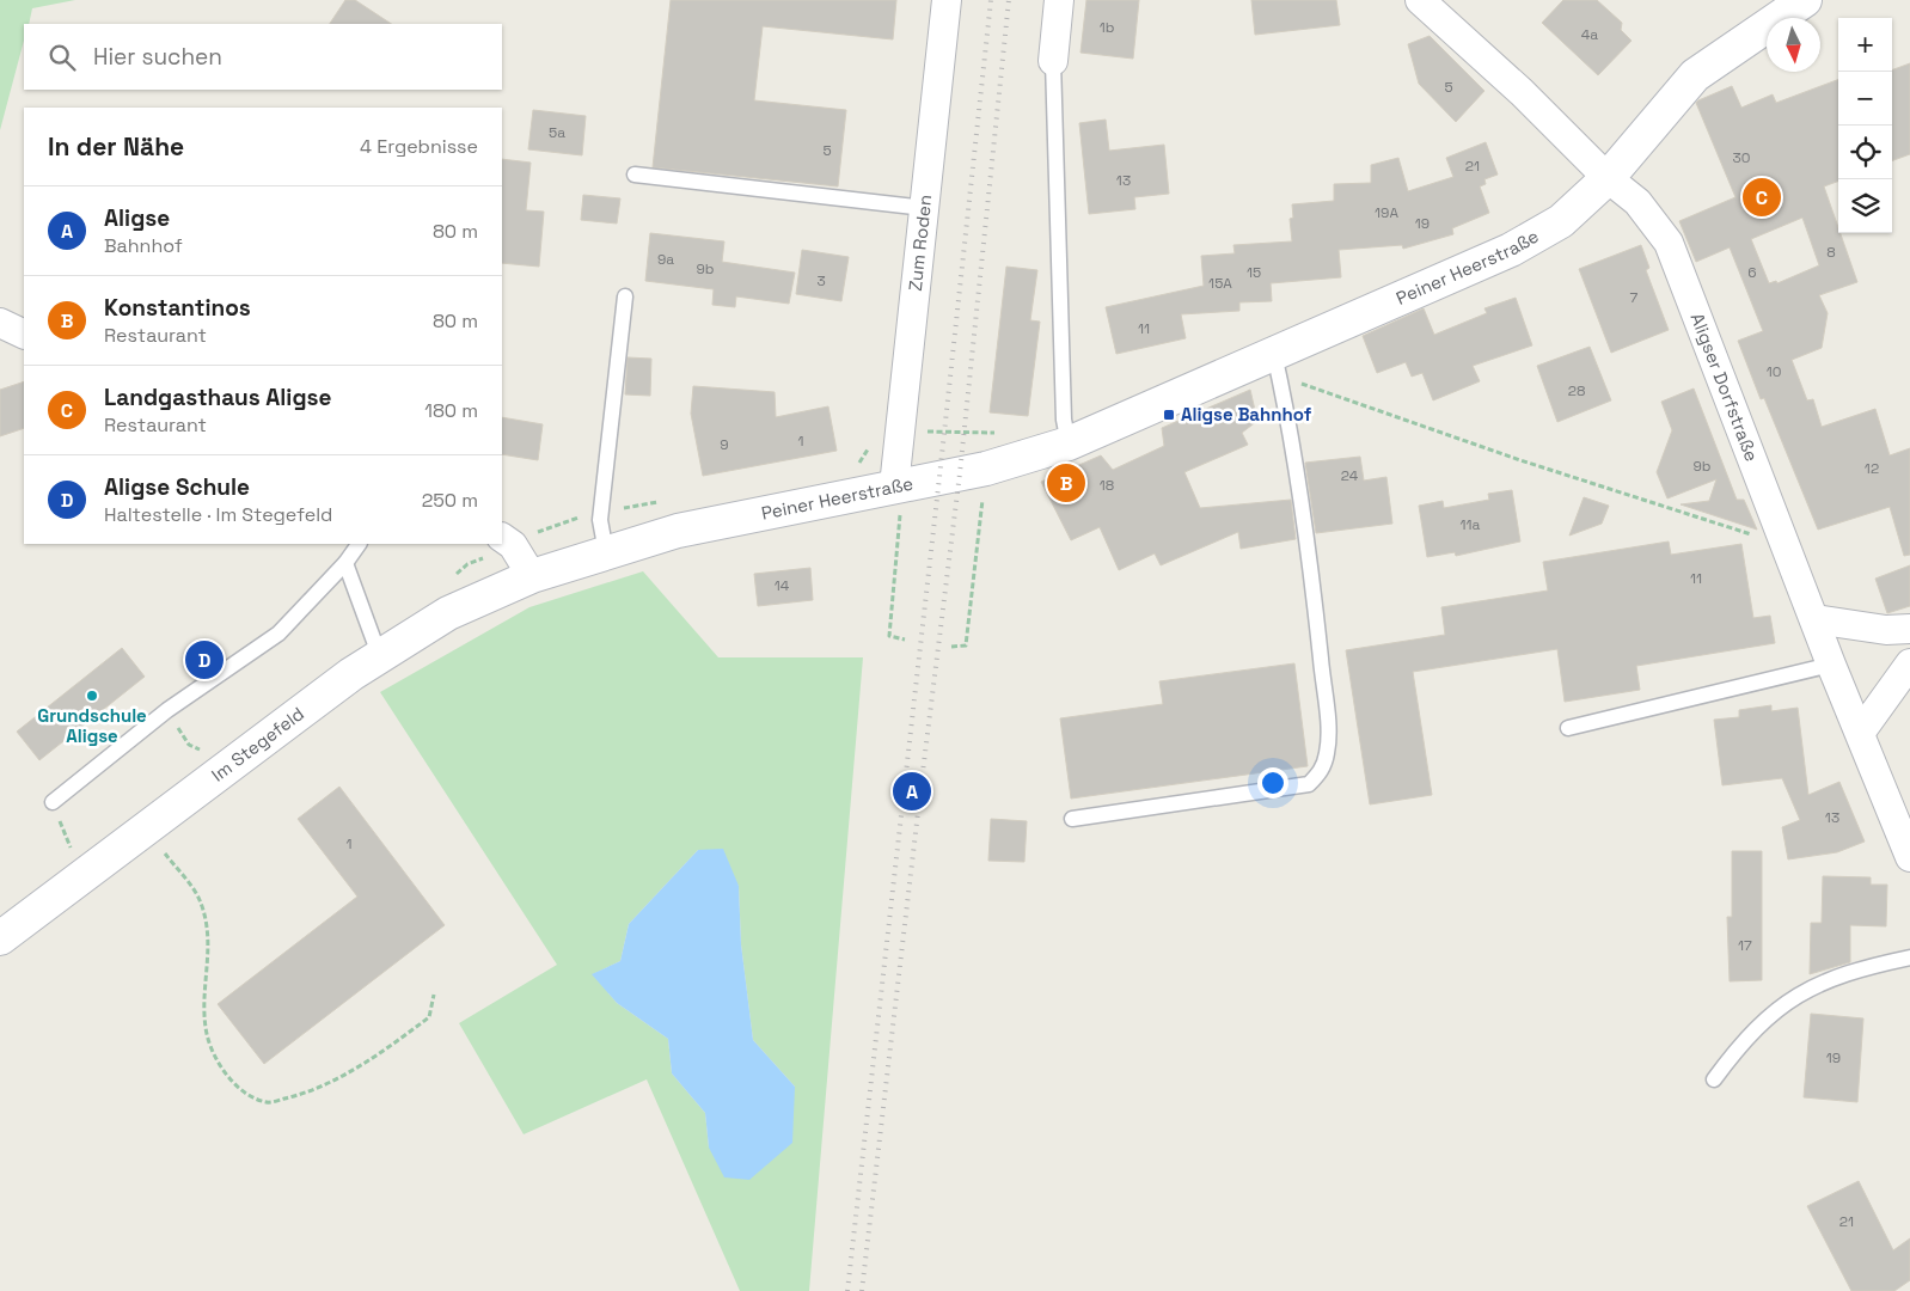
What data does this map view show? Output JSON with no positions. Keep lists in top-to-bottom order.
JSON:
{
  "streets": {
    "street": [
      "Zum Roden",
      "Peiner Heerstraße",
      "Aligser Dorfstraße",
      "Im Stegefeld"
    ]
  },
  "crossings": [
    ["Zum Roden", "Peiner Heerstraße"],
    ["Peiner Heerstraße", "Aligser Dorfstraße"],
    ["Peiner Heerstraße", "Im Stegefeld"]
  ],
  "places": {
    "transit": ["Aligse Bahnhof"],
    "other": ["Grundschule Aligse"]
  },
  "house_numbers": [
    "1b",
    "4a",
    "5",
    "5a",
    "5",
    "30",
    "21",
    "13",
    "19A",
    "19",
    "8",
    "9a",
    "9b",
    "15",
    "6",
    "3",
    "15A",
    "7",
    "11",
    "10",
    "28",
    "1",
    "9",
    "9b",
    "12",
    "24",
    "18",
    "11a",
    "11",
    "14",
    "13",
    "1",
    "17",
    "19",
    "21"
  ],
  "north": "bottom",
  "page": {
    "map_buttons": ["+", "−"],
    "search": "Hier suchen",
    "heading": ["In der Nähe", "4 Ergebnisse"],
    "pins": [
      "C",
      "B",
      "D",
      "A"
    ],
    "list": [
      {
        "mark": "A",
        "name": "Aligse",
        "note": "Bahnhof",
        "value": "80 m"
      },
      {
        "mark": "B",
        "name": "Konstantinos",
        "note": "Restaurant",
        "value": "80 m"
      },
      {
        "mark": "C",
        "name": "Landgasthaus Aligse",
        "note": "Restaurant",
        "value": "180 m"
      },
      {
        "mark": "D",
        "name": "Aligse Schule",
        "note": "Haltestelle · Im Stegefeld",
        "value": "250 m"
      }
    ]
  }
}
